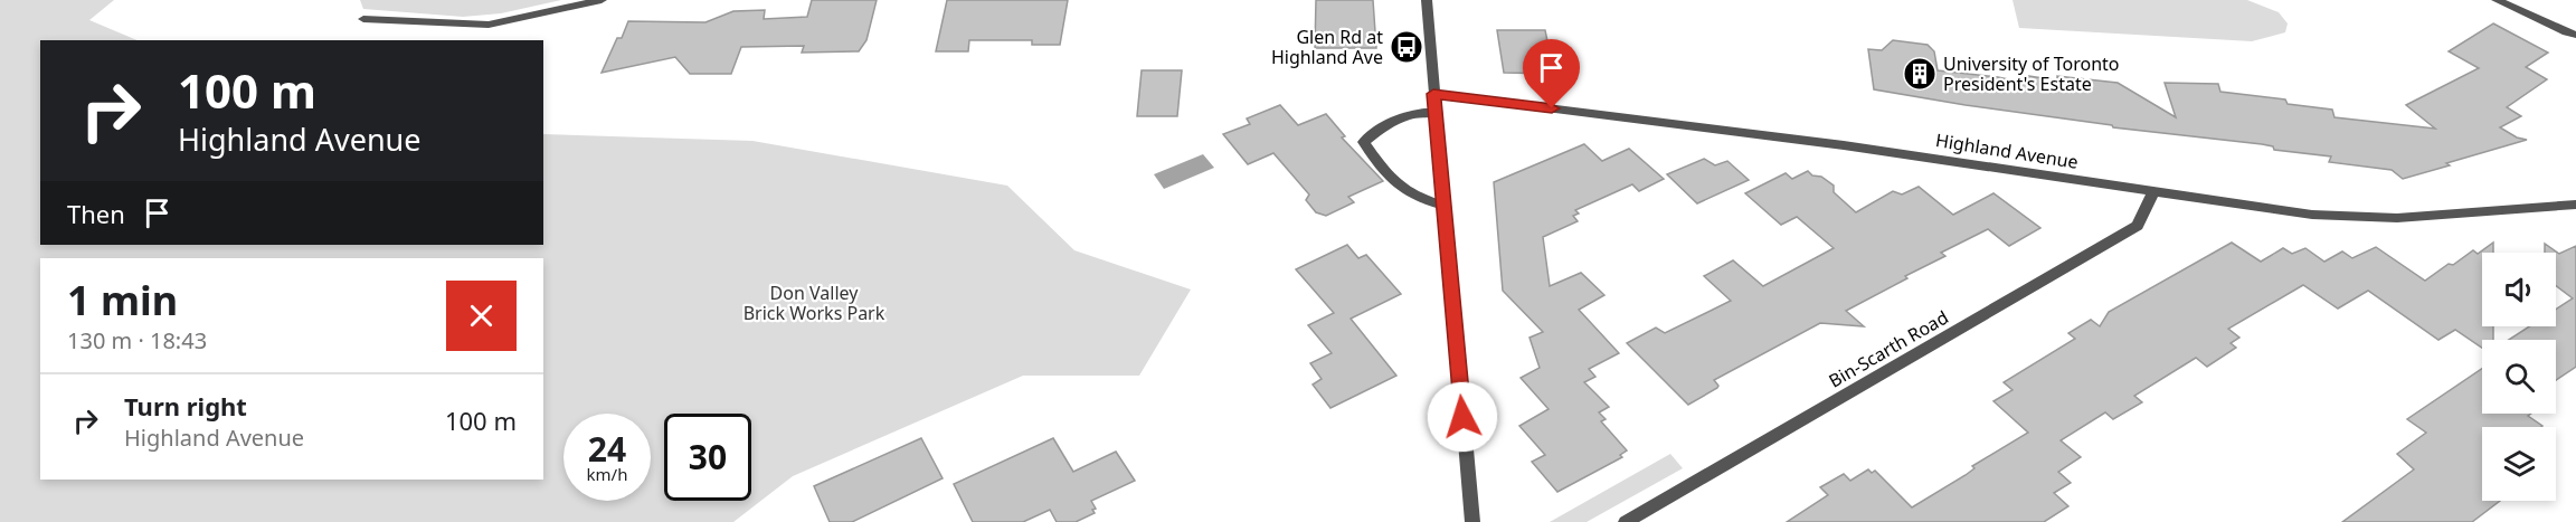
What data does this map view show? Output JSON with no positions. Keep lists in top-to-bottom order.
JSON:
{
  "streets": {
    "street": ["Highland Avenue", "Bin-Scarth Road"]
  },
  "crossings": [
    ["Highland Avenue", "Bin-Scarth Road"]
  ],
  "parks": ["Don Valley Brick Works Park"],
  "places": {
    "bus stop": ["Glen Rd at Highland Ave"],
    "building": ["University of Toronto President's Estate"]
  },
  "page": {
    "turn": ["100 m", "Highland Avenue"],
    "then": "Then",
    "heading": ["1 min", "130 m · 18:43"],
    "list": [
      {
        "name": "Turn right",
        "note": "Highland Avenue",
        "value": "100 m"
      }
    ],
    "speed": "24 km/h",
    "limit": "30"
  }
}
